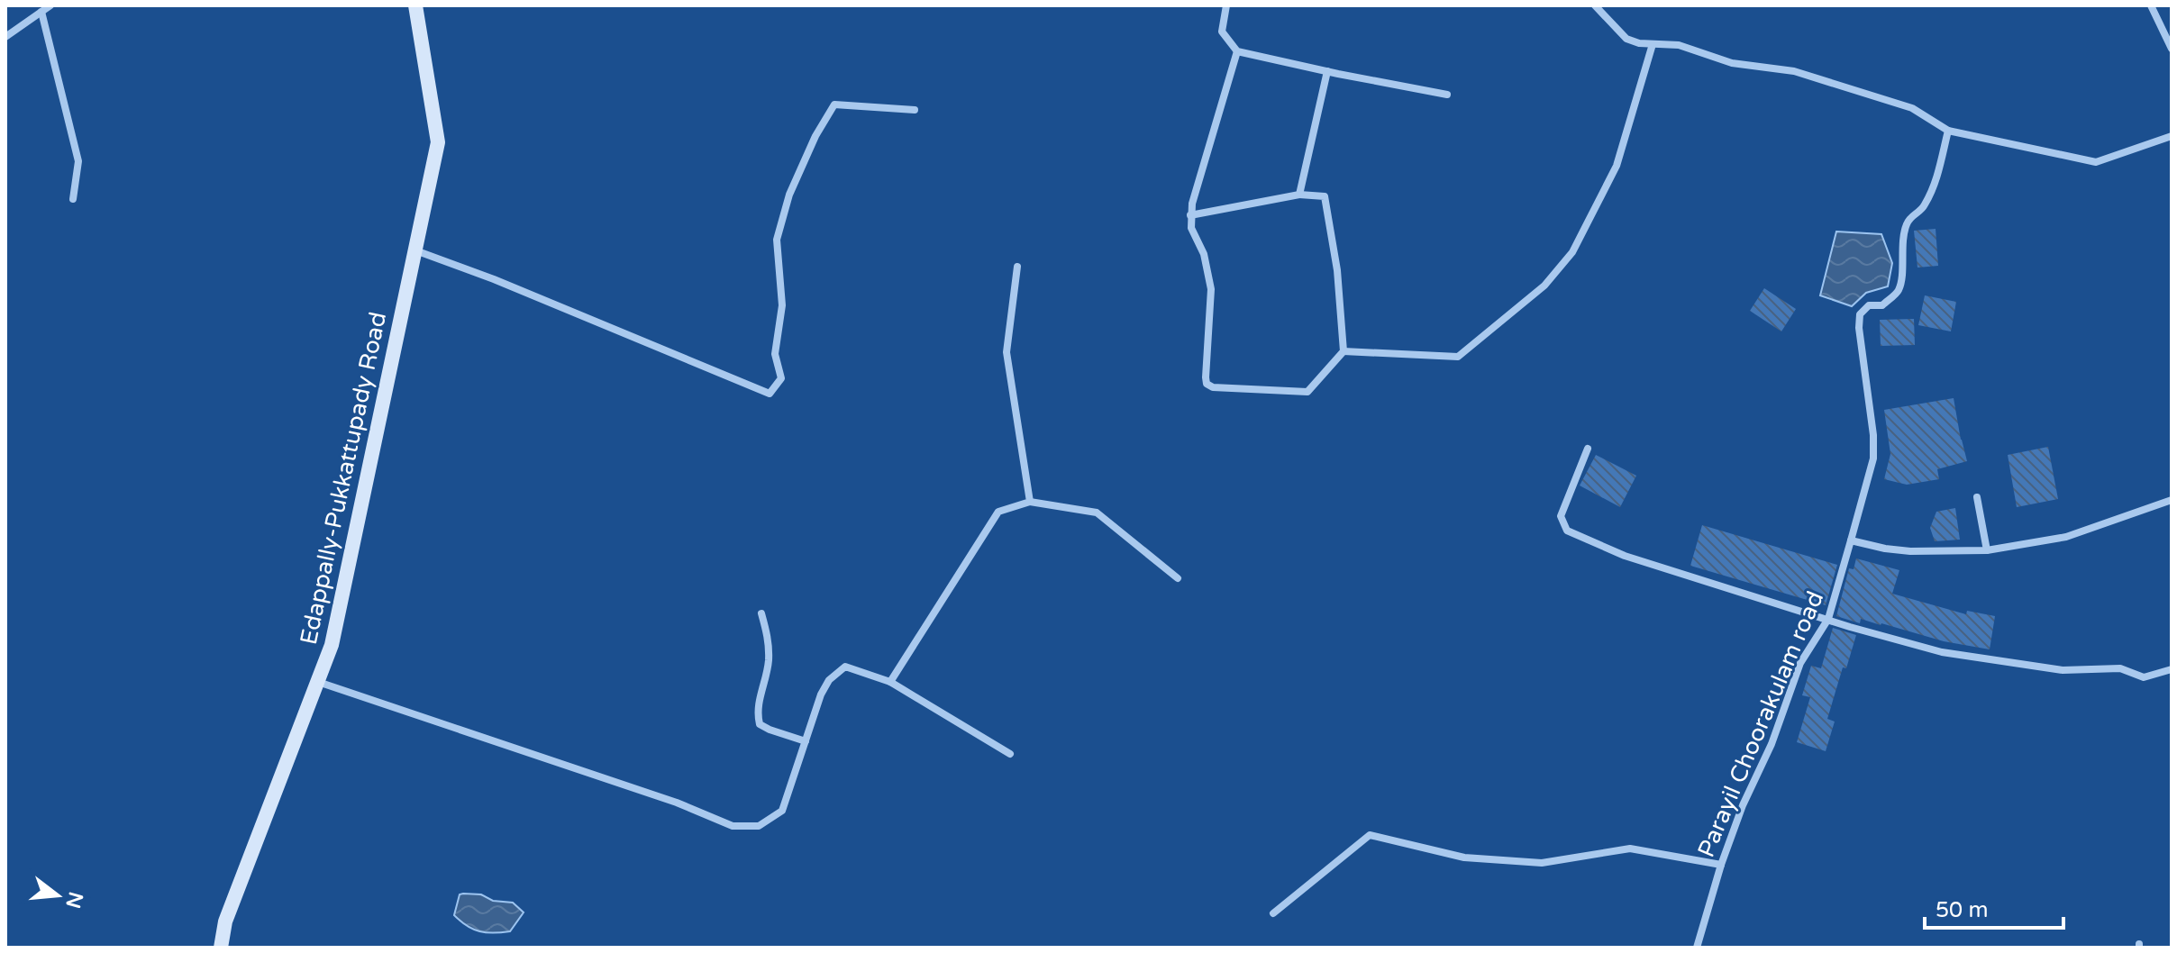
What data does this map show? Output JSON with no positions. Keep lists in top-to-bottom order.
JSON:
{
  "streets": {
    "main road": ["Edappally-Pukkattupady Road"],
    "street": ["Parayil Choorakulam road"]
  },
  "scale_bar": "50 m",
  "north": "right"
}
